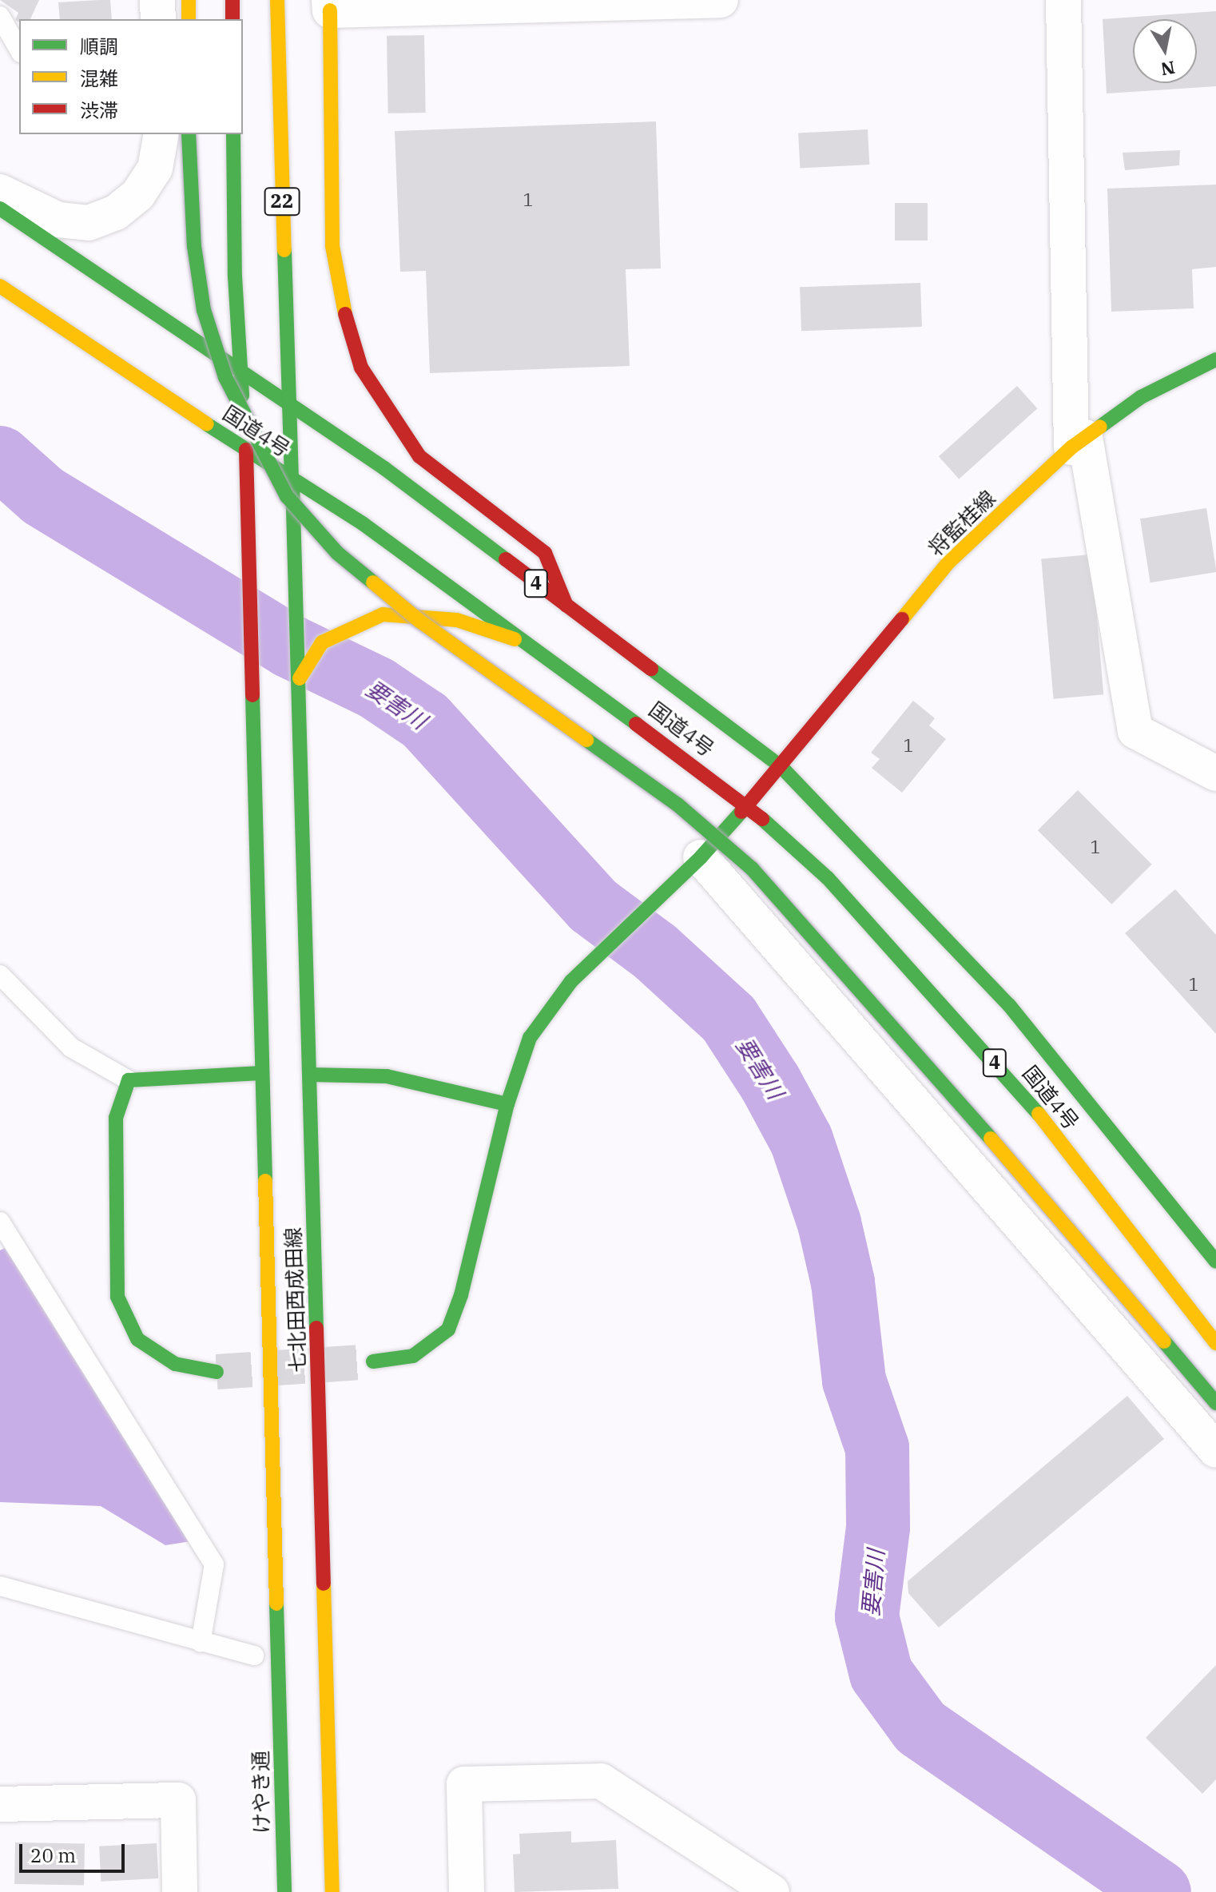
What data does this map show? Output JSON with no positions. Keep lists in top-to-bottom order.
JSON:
{
  "streets": {
    "main road": [
      "22",
      "国道4号",
      "将監桂線",
      "4",
      "七北田西成田線",
      "けやき通"
    ]
  },
  "crossings": [
    ["22", "国道4号"],
    ["22", "七北田西成田線"],
    ["22", "けやき通"],
    ["国道4号", "将監桂線"],
    ["国道4号", "七北田西成田線"],
    ["国道4号", "けやき通"]
  ],
  "water": ["要害川"],
  "house_numbers": [
    "1",
    "1",
    "1",
    "1"
  ],
  "legend": ["順調", "混雑", "渋滞"],
  "scale_bar": "20 m",
  "north": "bottom"
}
